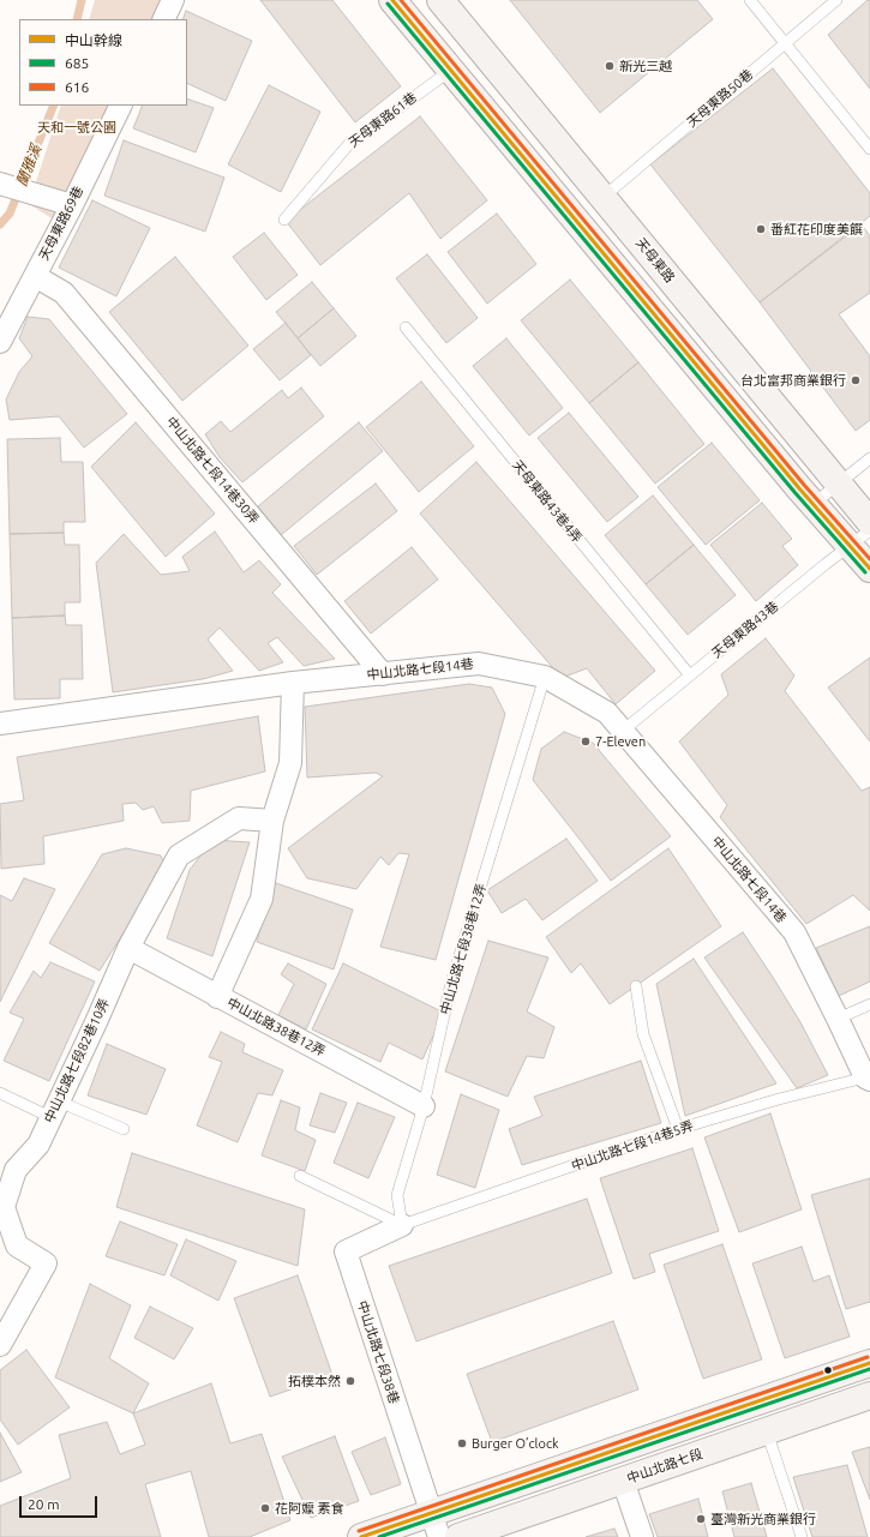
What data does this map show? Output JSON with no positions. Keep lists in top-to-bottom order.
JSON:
{
  "streets": {
    "street": [
      "天母東路69巷",
      "天母東路",
      "中山北路七段14巷30弄",
      "中山北路七段14巷",
      "中山北路38巷12弄",
      "中山北路七段82巷10弄",
      "中山北路七段38巷",
      "中山北路七段"
    ],
    "lane": [
      "天母東路50巷",
      "天母東路61巷",
      "天母東路43巷4弄",
      "天母東路43巷",
      "中山北路七段38巷12弄",
      "中山北路七段14巷5弄"
    ]
  },
  "crossings": [
    ["天母東路50巷", "天母東路"],
    ["天母東路69巷", "中山北路七段14巷30弄"],
    ["中山北路七段14巷30弄", "中山北路七段14巷"],
    ["天母東路43巷4弄", "天母東路43巷"],
    ["天母東路43巷", "中山北路七段14巷"],
    ["中山北路七段14巷", "中山北路七段38巷12弄"],
    ["中山北路七段14巷", "中山北路七段14巷5弄"],
    ["中山北路七段38巷12弄", "中山北路38巷12弄"],
    ["中山北路七段38巷12弄", "中山北路七段14巷5弄"],
    ["中山北路七段38巷12弄", "中山北路七段38巷"],
    ["中山北路38巷12弄", "中山北路七段82巷10弄"],
    ["中山北路七段14巷5弄", "中山北路七段38巷"]
  ],
  "water": ["蘭雅溪"],
  "parks": ["天和一號公園"],
  "places": [
    "新光三越",
    "番紅花印度美饌",
    "台北富邦商業銀行",
    "7-Eleven",
    "拓樸本然",
    "Burger O’clock",
    "花阿嬤 素食",
    "臺灣新光商業銀行"
  ],
  "lines": ["transit line 中山幹線", "transit line 616", "transit line 685"],
  "legend": ["中山幹線", "685", "616"],
  "scale_bar": "20 m"
}
